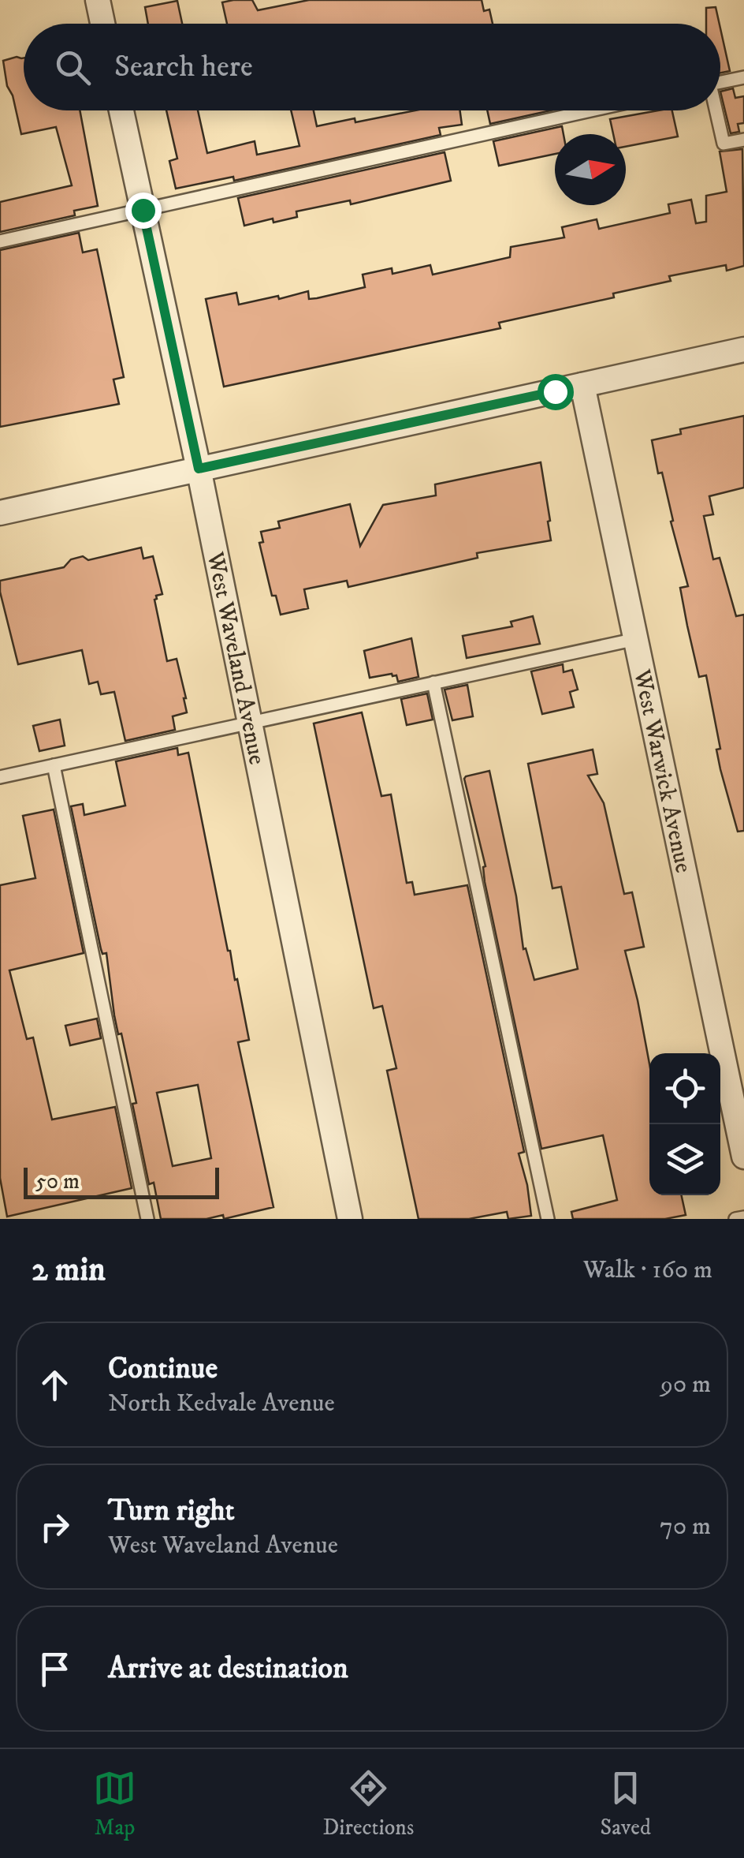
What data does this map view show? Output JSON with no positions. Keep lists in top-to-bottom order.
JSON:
{
  "streets": {
    "street": ["West Waveland Avenue", "West Warwick Avenue"]
  },
  "scale_bar": "50 m",
  "north": "right",
  "page": {
    "search": "Search here",
    "scale": "50 m",
    "heading": ["2 min", "Walk · 160 m"],
    "list": [
      ["Continue", "North Kedvale Avenue", "90 m"],
      ["Turn right", "West Waveland Avenue", "70 m"],
      "Arrive at destination"
    ],
    "nav": ["Map", "Directions", "Saved"]
  }
}
